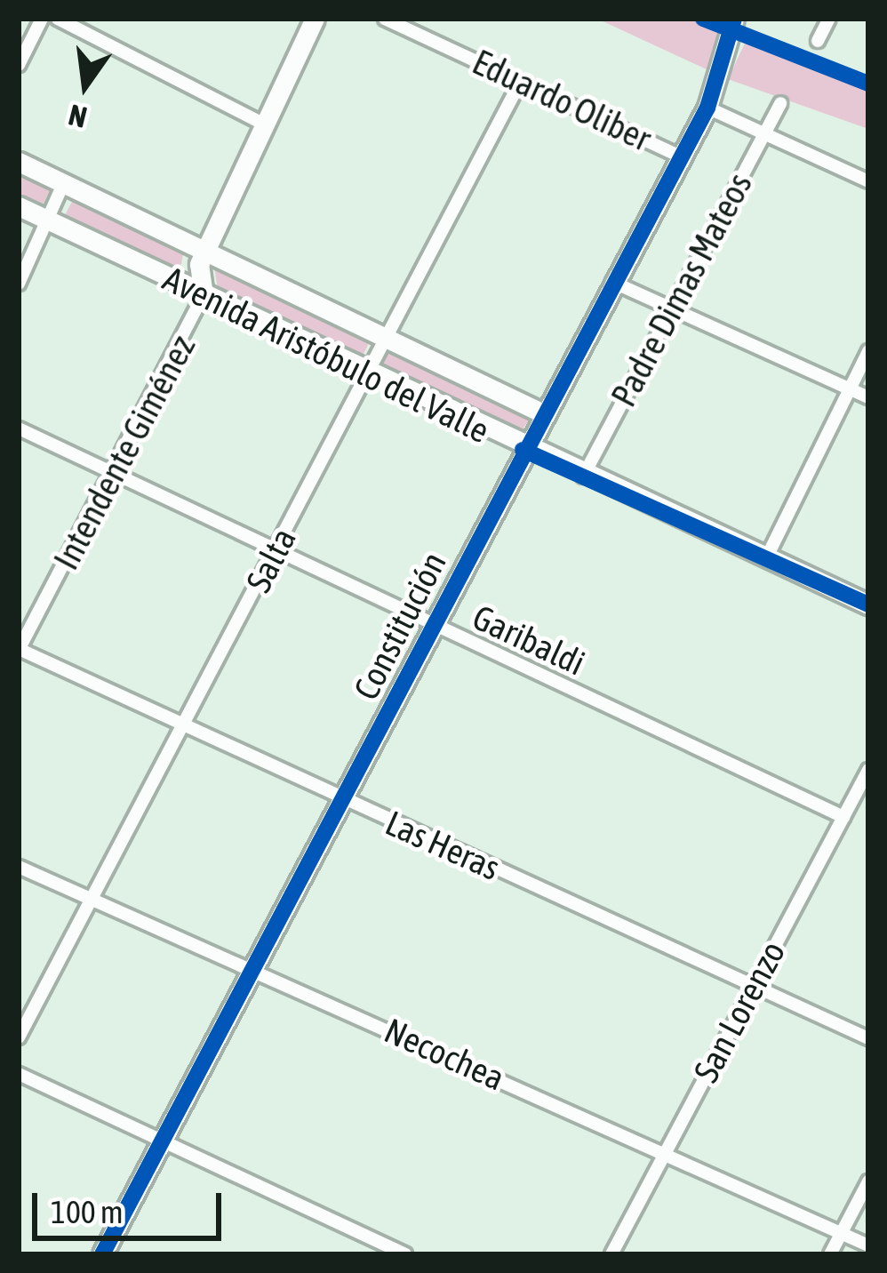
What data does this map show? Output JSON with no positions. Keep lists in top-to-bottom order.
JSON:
{
  "streets": {
    "street": [
      "Eduardo Oliber",
      "Padre Dimas Mateos",
      "Avenida Aristóbulo del Valle",
      "Intendente Giménez",
      "Salta",
      "Constitución",
      "Garibaldi",
      "Las Heras",
      "San Lorenzo",
      "Necochea"
    ]
  },
  "crossings": [
    ["Eduardo Oliber", "Salta"],
    ["Eduardo Oliber", "Constitución"],
    ["Padre Dimas Mateos", "Avenida Aristóbulo del Valle"],
    ["Avenida Aristóbulo del Valle", "Intendente Giménez"],
    ["Avenida Aristóbulo del Valle", "Salta"],
    ["Avenida Aristóbulo del Valle", "Constitución"],
    ["Intendente Giménez", "Garibaldi"],
    ["Intendente Giménez", "Las Heras"],
    ["Salta", "Garibaldi"],
    ["Salta", "Las Heras"],
    ["Salta", "Necochea"],
    ["Constitución", "Garibaldi"],
    ["Constitución", "Las Heras"],
    ["Constitución", "Necochea"],
    ["Garibaldi", "San Lorenzo"],
    ["Las Heras", "San Lorenzo"],
    ["San Lorenzo", "Necochea"]
  ],
  "scale_bar": "100 m",
  "north": "bottom"
}
